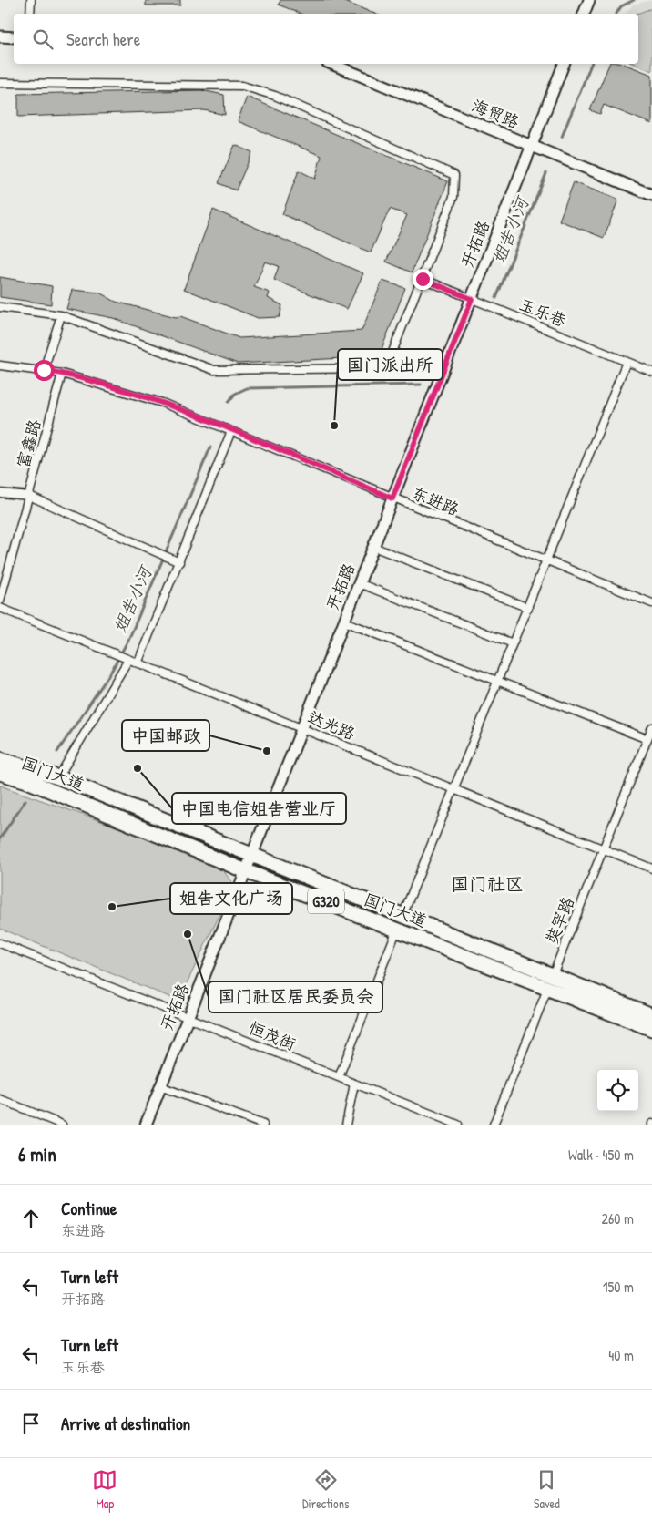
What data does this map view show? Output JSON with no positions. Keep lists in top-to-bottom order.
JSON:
{
  "streets": {
    "highway": ["国门大道", "G320"],
    "street": [
      "海贸路",
      "开拓路",
      "玉乐巷",
      "富鑫路",
      "东进路",
      "达光路",
      "奘罕路",
      "恒茂街"
    ]
  },
  "crossings": [
    ["海贸路", "开拓路"],
    ["开拓路", "玉乐巷"],
    ["开拓路", "东进路"],
    ["开拓路", "达光路"],
    ["开拓路", "国门大道"],
    ["开拓路", "恒茂街"],
    ["富鑫路", "东进路"],
    ["达光路", "奘罕路"],
    ["国门大道", "奘罕路"]
  ],
  "districts": ["国门社区"],
  "water": ["姐告小河"],
  "places": [
    "国门派出所",
    "中国邮政",
    "中国电信姐告营业厅",
    "姐告文化广场",
    "国门社区居民委员会"
  ],
  "page": {
    "search": "Search here",
    "heading": ["6 min", "Walk · 450 m"],
    "list": [
      ["Continue", "东进路", "260 m"],
      ["Turn left", "开拓路", "150 m"],
      ["Turn left", "玉乐巷", "40 m"],
      "Arrive at destination"
    ],
    "nav": ["Map", "Directions", "Saved"]
  }
}
